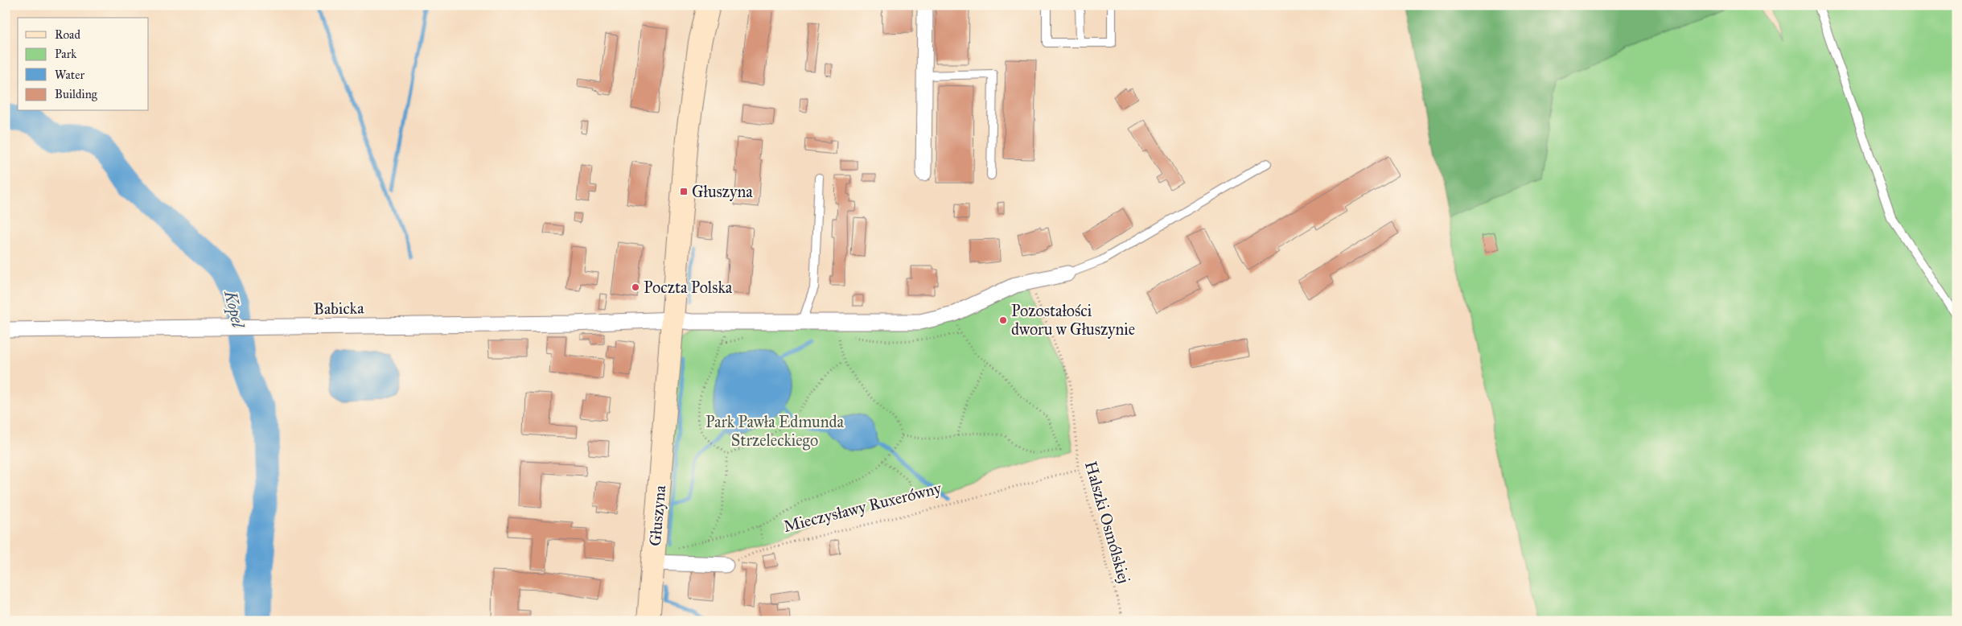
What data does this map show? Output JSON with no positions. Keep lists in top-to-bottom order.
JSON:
{
  "streets": {
    "street": ["Babicka", "Głuszyna"],
    "path": ["Mieczysławy Ruxerówny", "Halszki Osmólskiej"]
  },
  "crossings": [
    ["Babicka", "Głuszyna"],
    ["Mieczysławy Ruxerówny", "Halszki Osmólskiej"]
  ],
  "water": ["Kopel"],
  "parks": ["Park Pawła Edmunda Strzeleckiego"],
  "places": {
    "transit": ["Głuszyna"],
    "other": ["Poczta Polska", "Pozostałości dworu w Głuszynie"]
  },
  "legend": [
    "Road",
    "Park",
    "Water",
    "Building"
  ]
}
